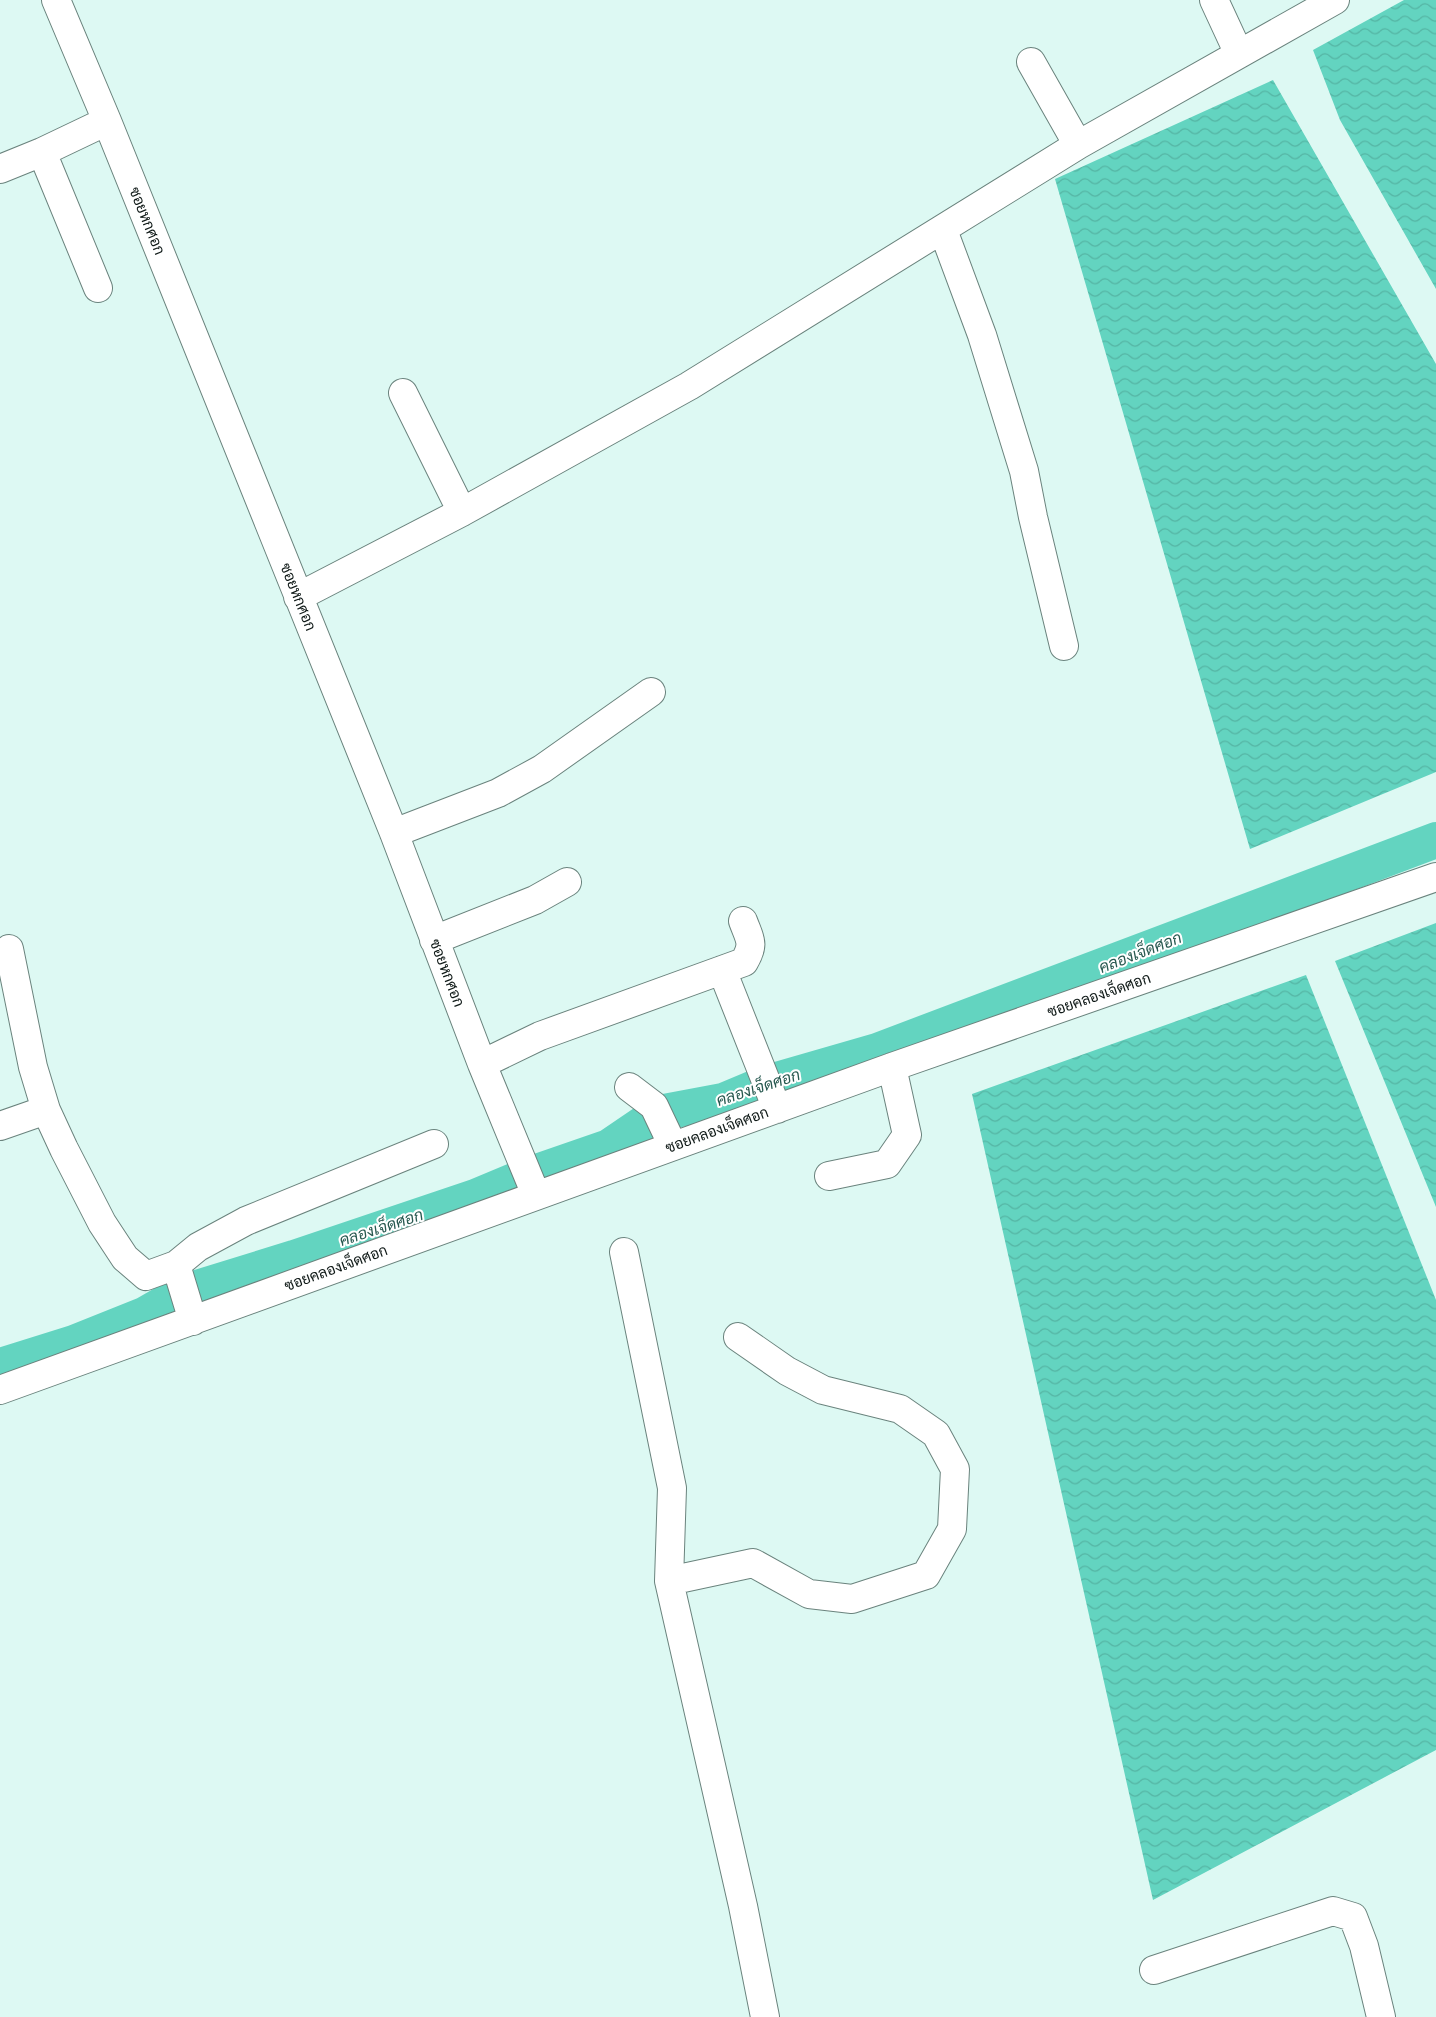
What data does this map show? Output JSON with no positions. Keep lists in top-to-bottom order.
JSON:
{
  "streets": {
    "street": ["ซอยหกศอก", "ซอยคลองเจ็ดศอก"]
  },
  "crossings": [
    ["ซอยหกศอก", "ซอยคลองเจ็ดศอก"]
  ],
  "water": ["คลองเจ็ดศอก"]
}
